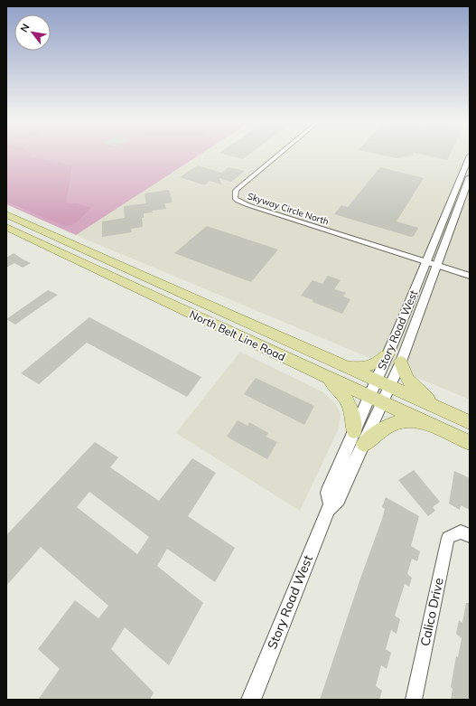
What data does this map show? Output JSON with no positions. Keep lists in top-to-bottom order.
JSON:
{
  "streets": {
    "main road": ["North Belt Line Road"],
    "street": ["Skyway Circle North", "Story Road West", "Calico Drive"]
  },
  "crossings": [
    ["Skyway Circle North", "Story Road West"],
    ["Story Road West", "North Belt Line Road"]
  ],
  "north": "top left"
}
